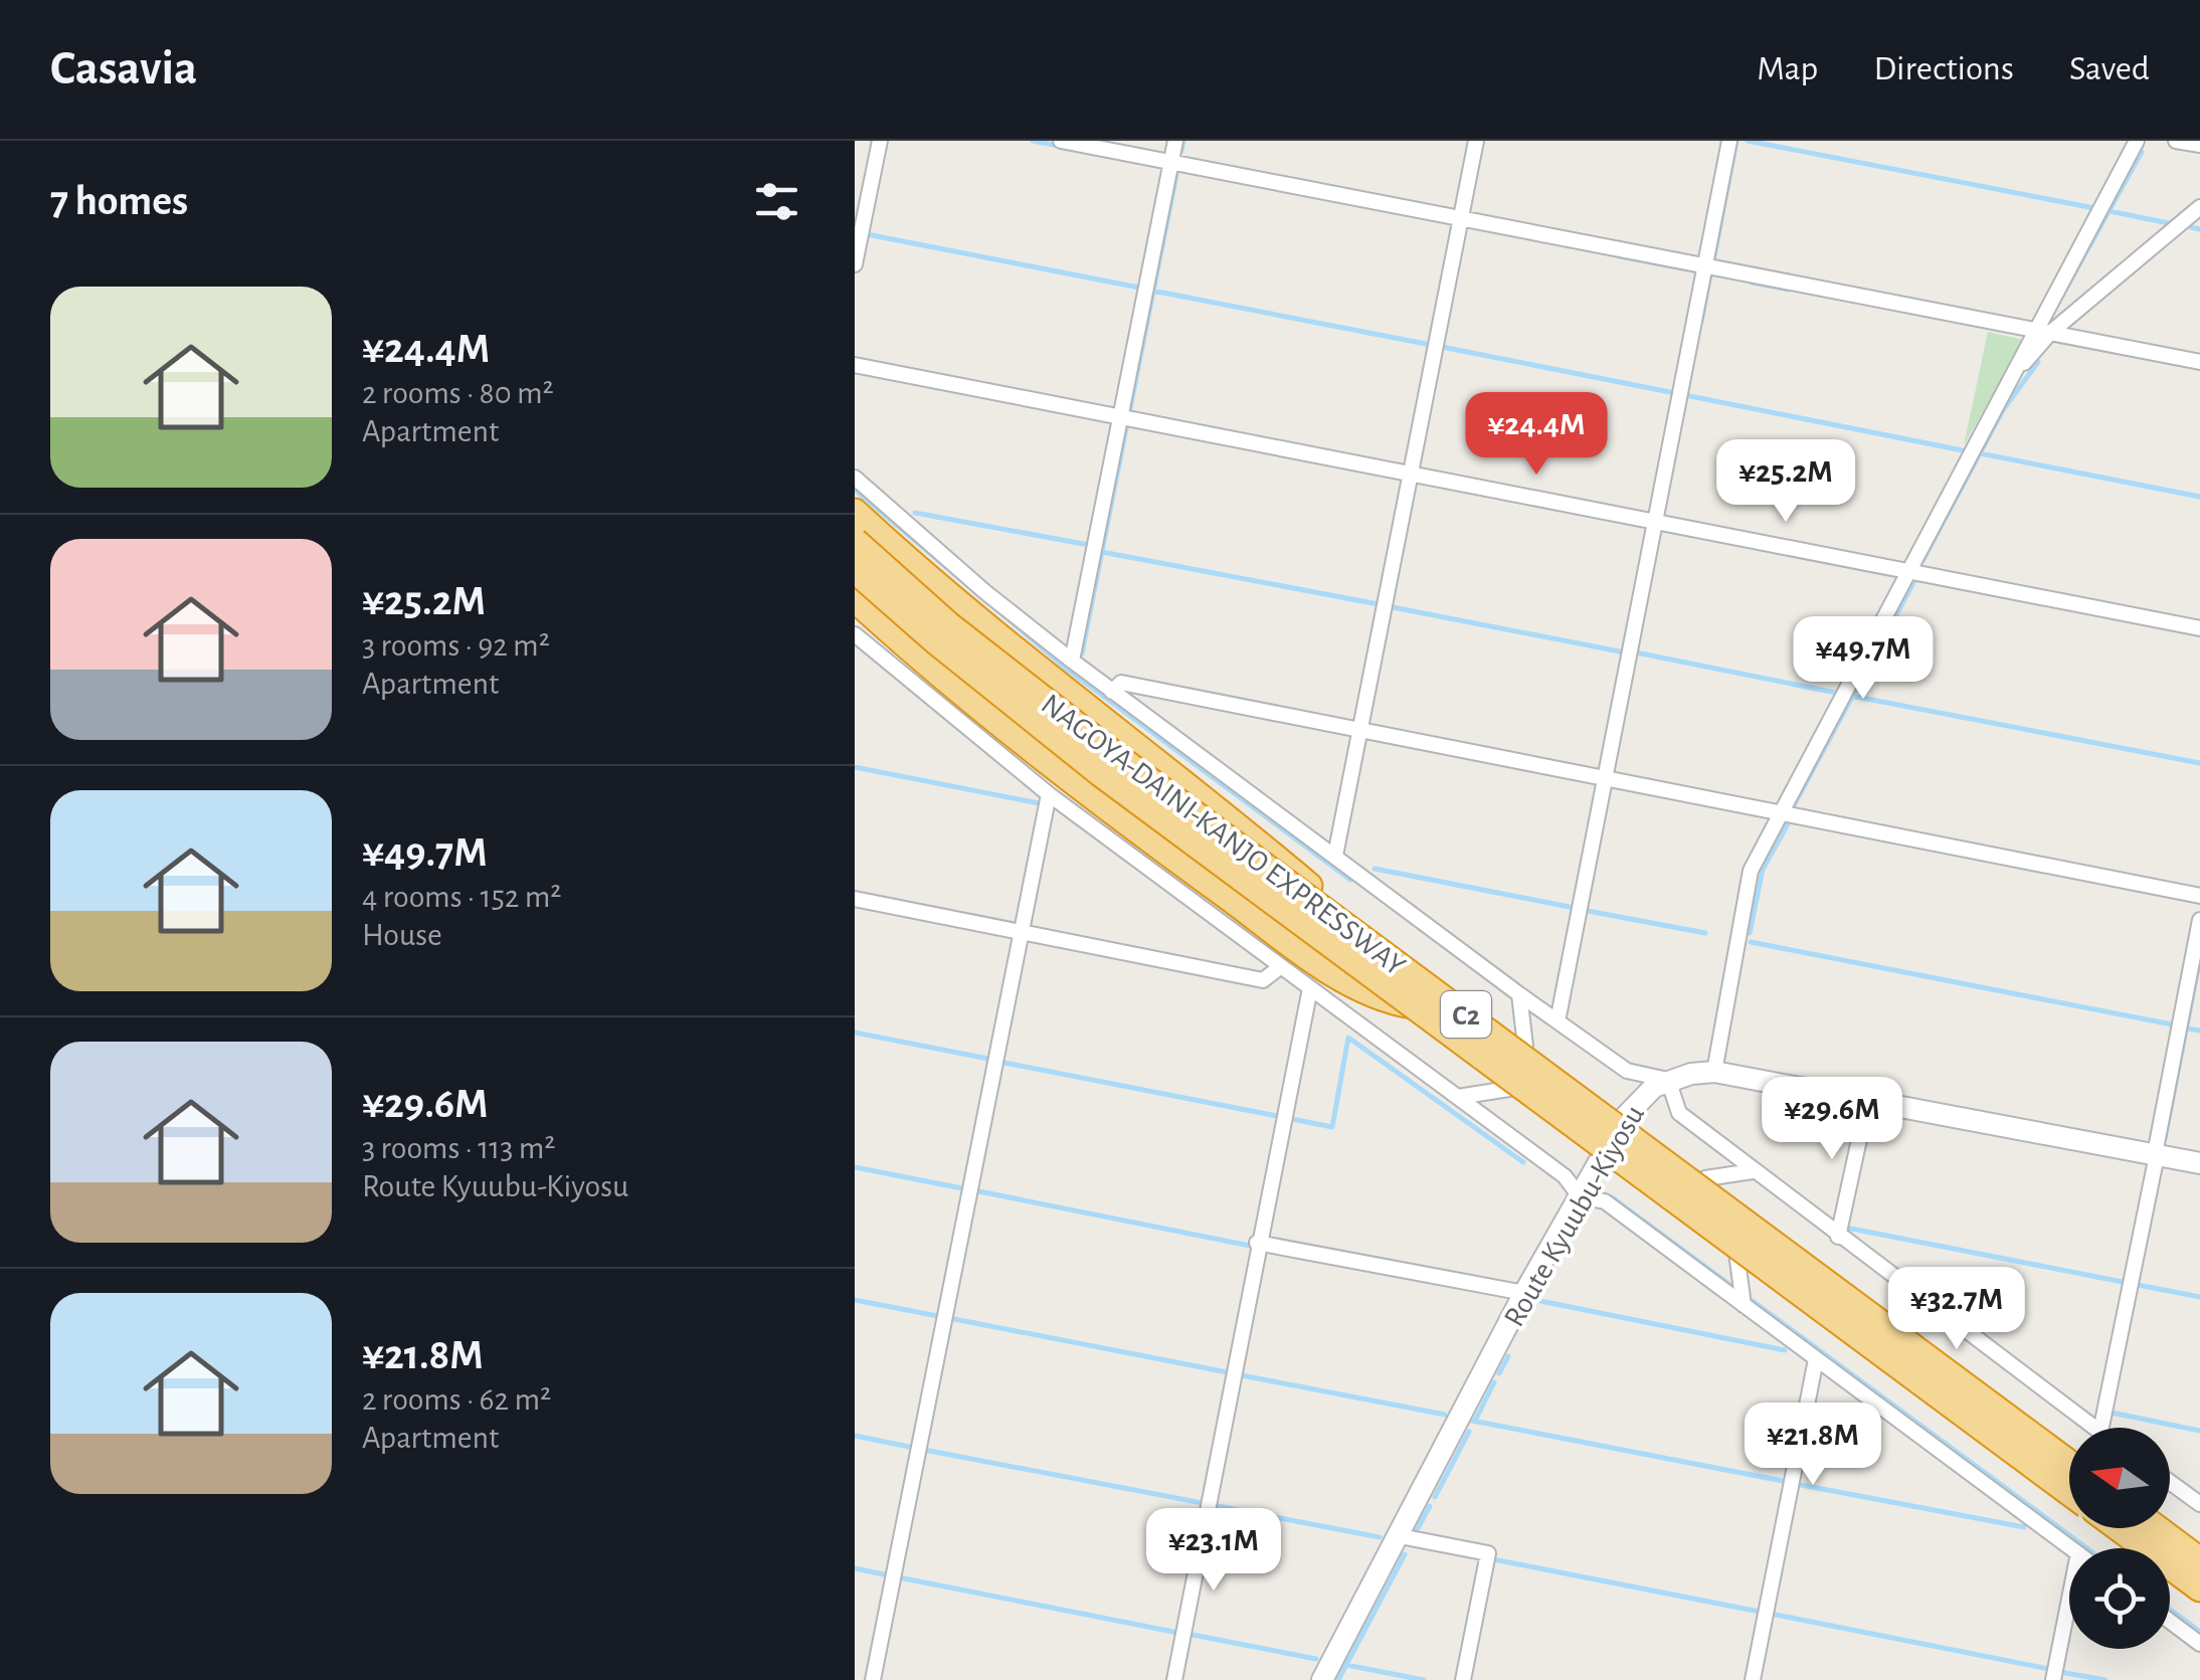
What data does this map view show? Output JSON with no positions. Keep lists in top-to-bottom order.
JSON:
{
  "streets": {
    "highway": ["NAGOYA-DAINI-KANJO EXPRESSWAY", "C2"],
    "main road": ["Route Kyuubu-Kiyosu"]
  },
  "north": "left",
  "page": {
    "header": "Casavia",
    "nav": ["Map", "Directions", "Saved"],
    "heading": "7 homes",
    "list": [
      {
        "name": "¥24.4M",
        "note": "2 rooms · 80 m² · Apartment"
      },
      {
        "name": "¥25.2M",
        "note": "3 rooms · 92 m² · Apartment"
      },
      {
        "name": "¥49.7M",
        "note": "4 rooms · 152 m² · House"
      },
      {
        "name": "¥29.6M",
        "note": "3 rooms · 113 m² · Route Kyuubu-Kiyosu"
      },
      {
        "name": "¥21.8M",
        "note": "2 rooms · 62 m² · Apartment"
      }
    ],
    "price": [
      "¥24.4M",
      "¥25.2M",
      "¥49.7M",
      "¥29.6M",
      "¥32.7M",
      "¥21.8M",
      "¥23.1M"
    ]
  }
}
